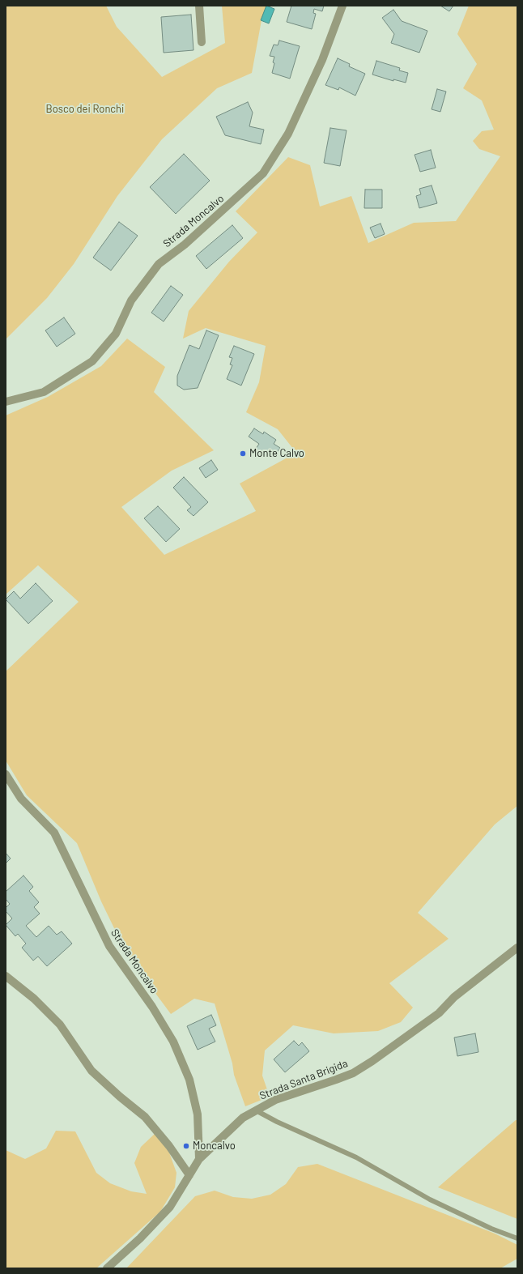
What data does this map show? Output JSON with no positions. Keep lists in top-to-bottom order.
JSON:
{
  "streets": {
    "street": ["Strada Moncalvo", "Strada Santa Brigida"]
  },
  "crossings": [
    ["Strada Moncalvo", "Strada Santa Brigida"]
  ],
  "parks": ["Bosco dei Ronchi"],
  "places": ["Monte Calvo", "Moncalvo"]
}
